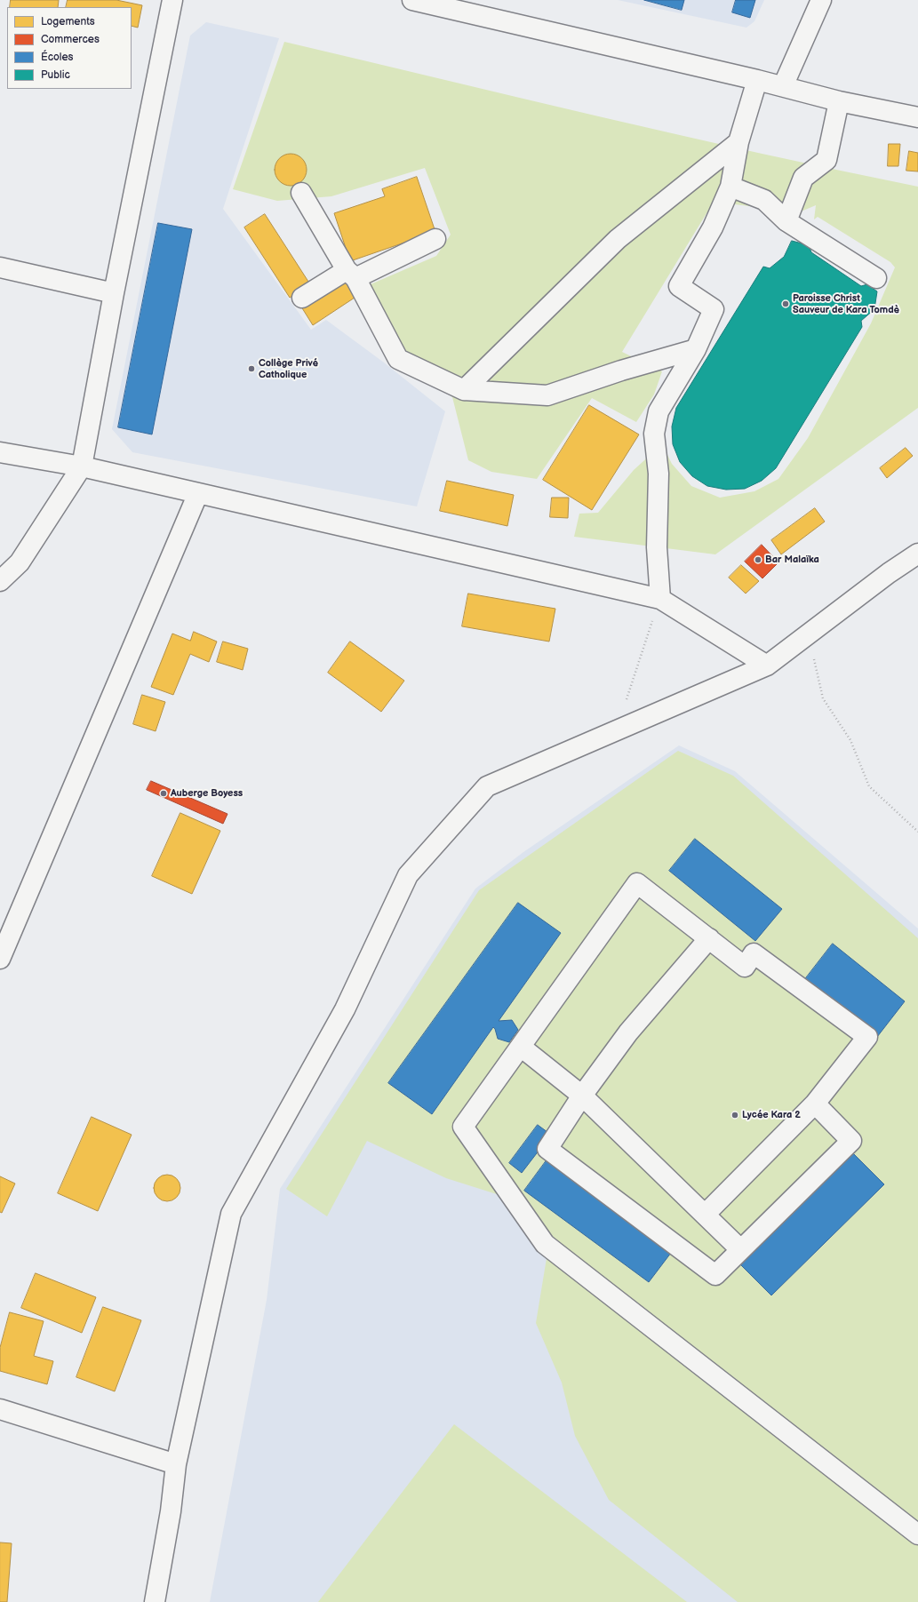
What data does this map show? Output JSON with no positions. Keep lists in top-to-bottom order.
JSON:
{
  "places": [
    "Paroisse Christ Sauveur de Kara Tomdè",
    "Collège Privé Catholique",
    "Bar Malaïka",
    "Auberge Boyess",
    "Lycée Kara 2"
  ],
  "legend": [
    "Logements",
    "Commerces",
    "Écoles",
    "Public"
  ]
}
